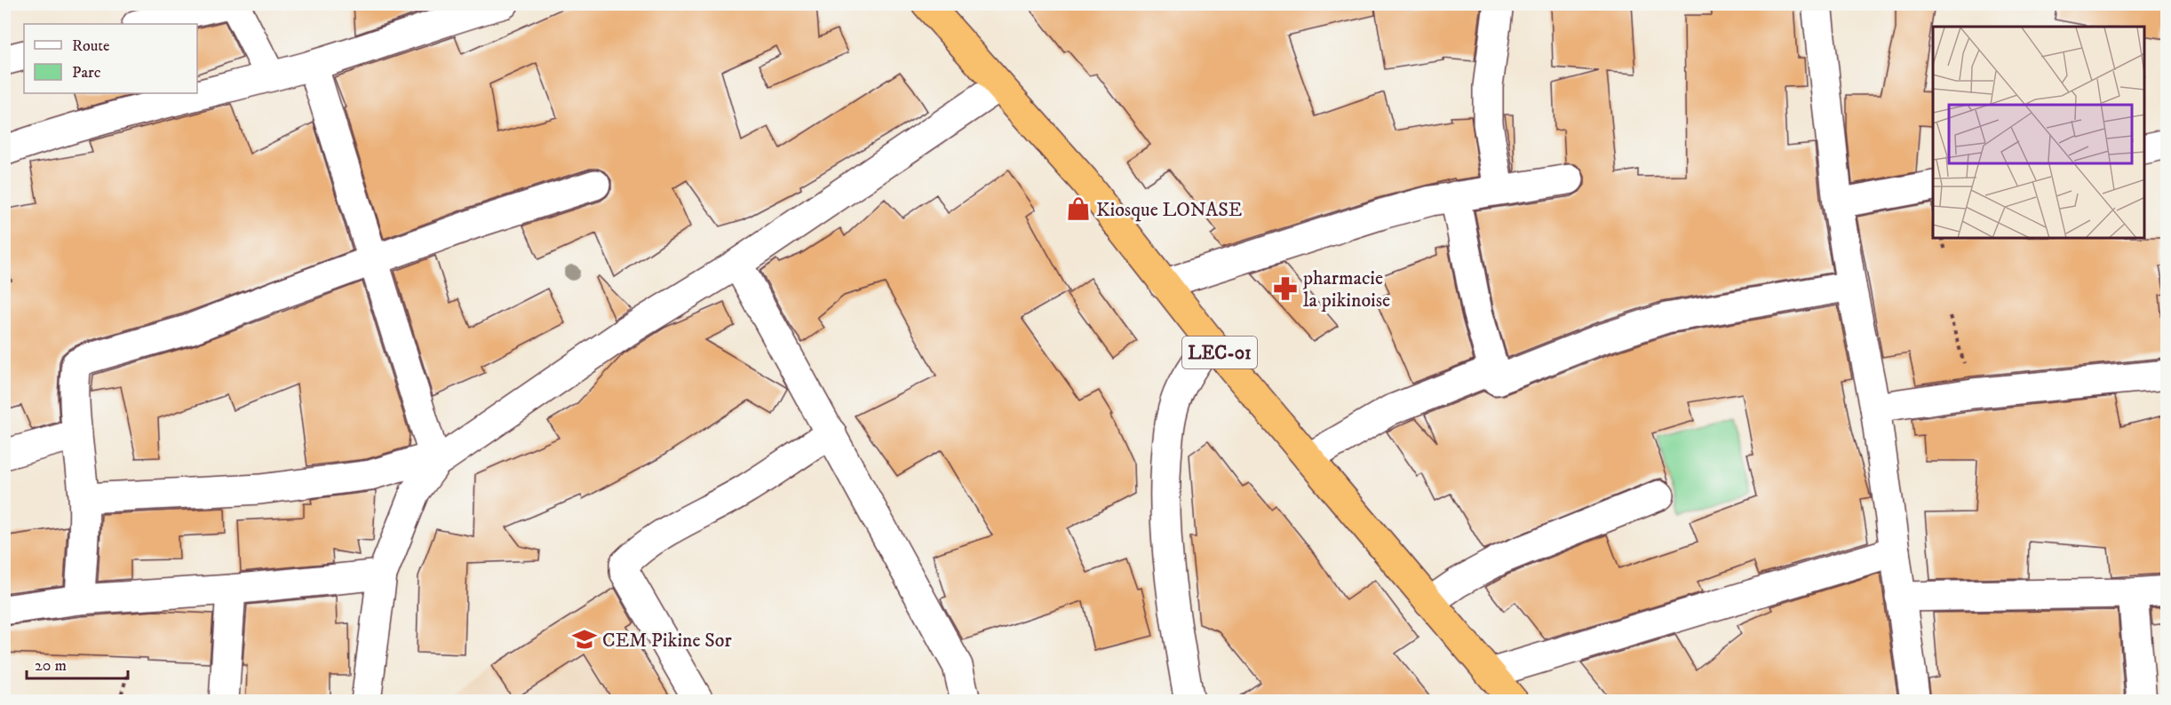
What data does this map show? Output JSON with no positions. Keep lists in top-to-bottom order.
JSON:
{
  "streets": {
    "highway": ["LEC-01"]
  },
  "places": {
    "shop": ["Kiosque LONASE"],
    "pharmacy": ["pharmacie la pikinoise"],
    "school or university": ["CEM Pikine Sor"]
  },
  "legend": ["Route", "Parc"],
  "scale_bar": "20 m"
}
